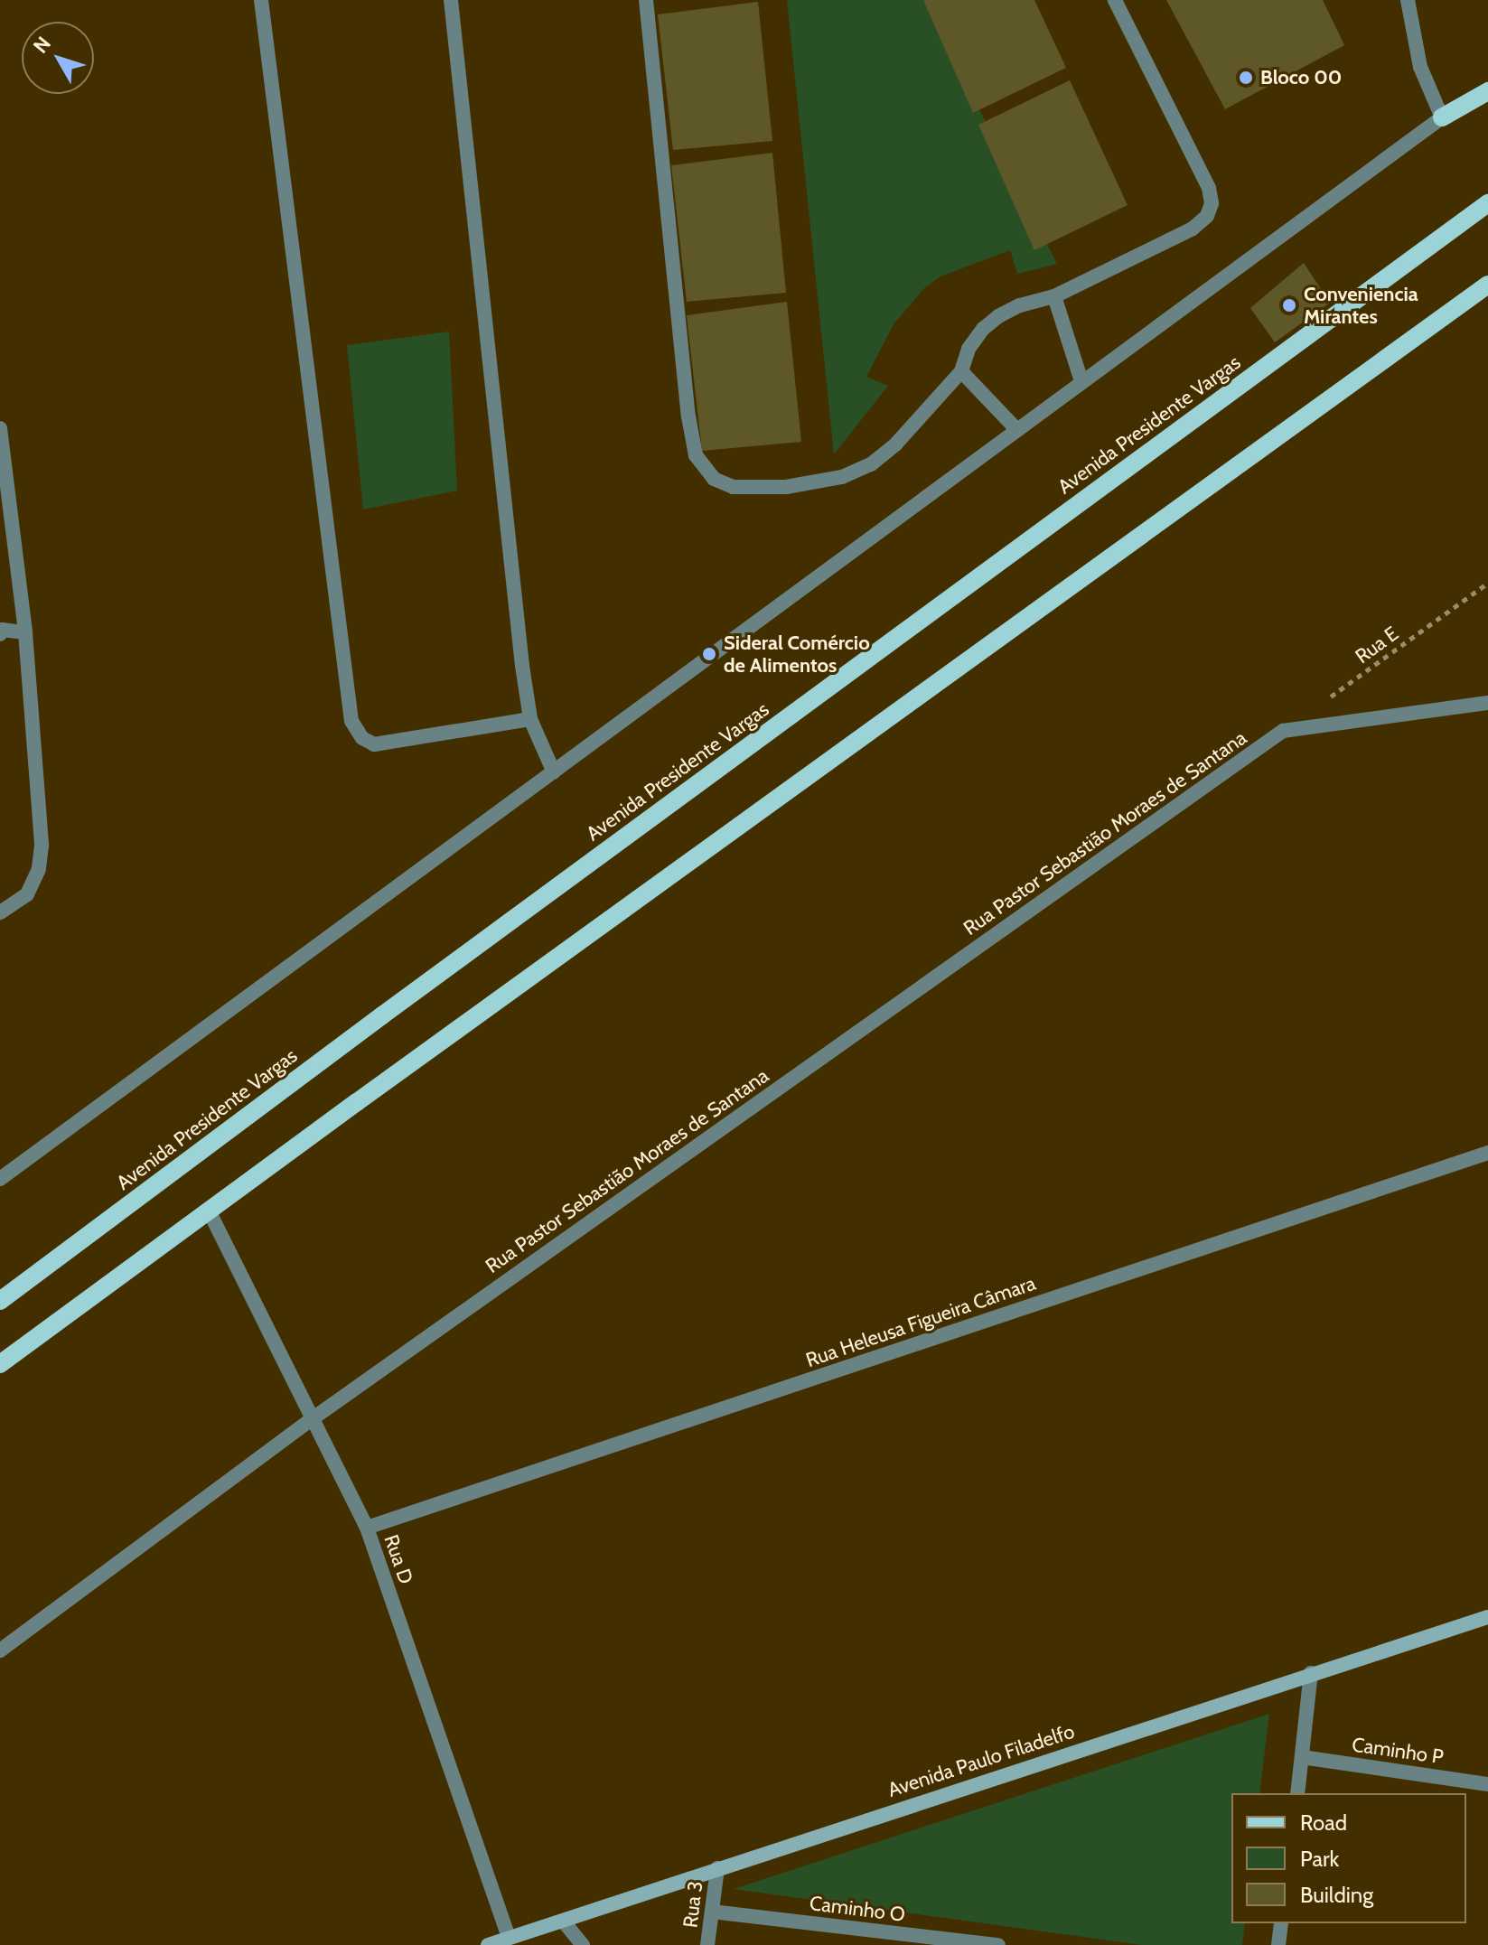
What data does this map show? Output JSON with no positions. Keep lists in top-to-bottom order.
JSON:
{
  "streets": {
    "main road": ["Avenida Presidente Vargas"],
    "street": [
      "Rua Pastor Sebastião Moraes de Santana",
      "Rua Heleusa Figueira Câmara",
      "Rua D",
      "Caminho P",
      "Avenida Paulo Filadelfo",
      "Rua 3",
      "Caminho O"
    ],
    "path": ["Rua E"]
  },
  "crossings": [
    ["Rua Pastor Sebastião Moraes de Santana", "Rua D"],
    ["Rua Heleusa Figueira Câmara", "Rua D"],
    ["Rua D", "Avenida Paulo Filadelfo"],
    ["Avenida Paulo Filadelfo", "Rua 3"],
    ["Rua 3", "Caminho O"]
  ],
  "places": ["Bloco 00", "Conveniencia Mirantes", "Sideral Comércio de Alimentos"],
  "legend": ["Road", "Park", "Building"],
  "north": "top left"
}
